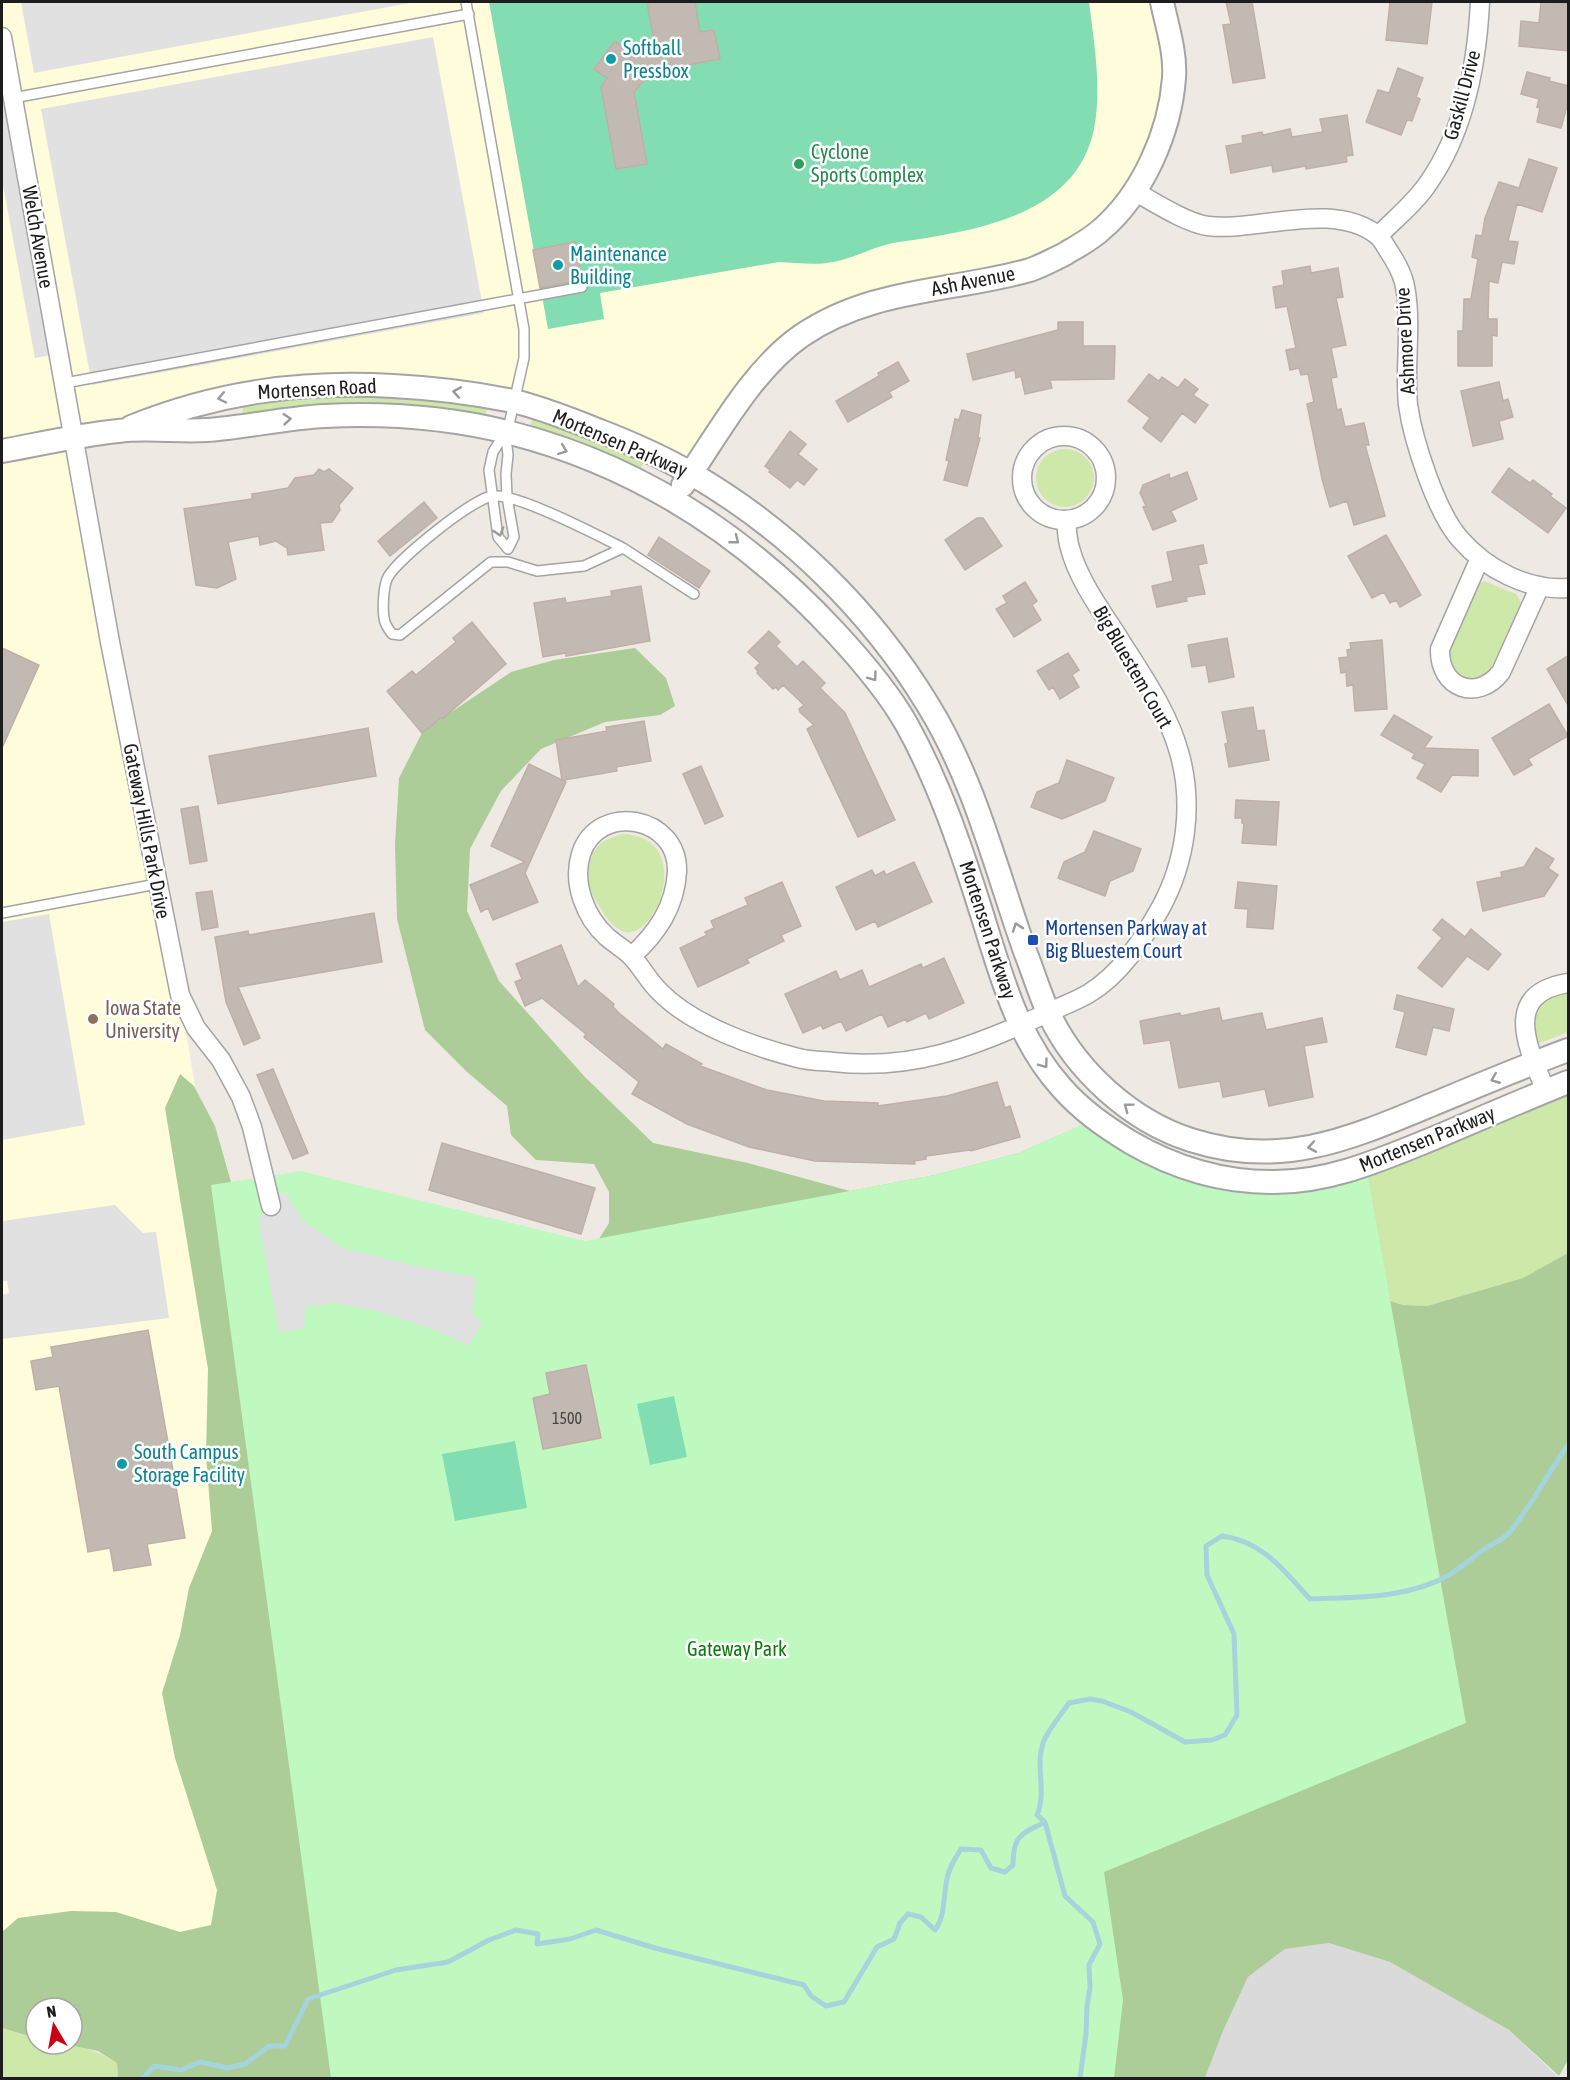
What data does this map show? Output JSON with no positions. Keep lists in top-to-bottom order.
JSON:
{
  "streets": {
    "street": [
      "Gaskill Drive",
      "Welch Avenue",
      "Ash Avenue",
      "Ashmore Drive",
      "Mortensen Road",
      "Mortensen Parkway",
      "Big Bluestem Court",
      "Gateway Hills Park Drive"
    ]
  },
  "crossings": [
    ["Gaskill Drive", "Ashmore Drive"],
    ["Welch Avenue", "Mortensen Road"],
    ["Welch Avenue", "Gateway Hills Park Drive"],
    ["Ash Avenue", "Mortensen Parkway"],
    ["Mortensen Road", "Mortensen Parkway"],
    ["Mortensen Road", "Gateway Hills Park Drive"],
    ["Mortensen Parkway", "Big Bluestem Court"]
  ],
  "parks": ["Gateway Park"],
  "places": {
    "other": [
      "Softball Pressbox",
      "Cyclone Sports Complex",
      "Maintenance Building",
      "Iowa State University",
      "South Campus Storage Facility"
    ],
    "transit": ["Mortensen Parkway at Big Bluestem Court"]
  },
  "house_numbers": ["1500"],
  "north": "top"
}
